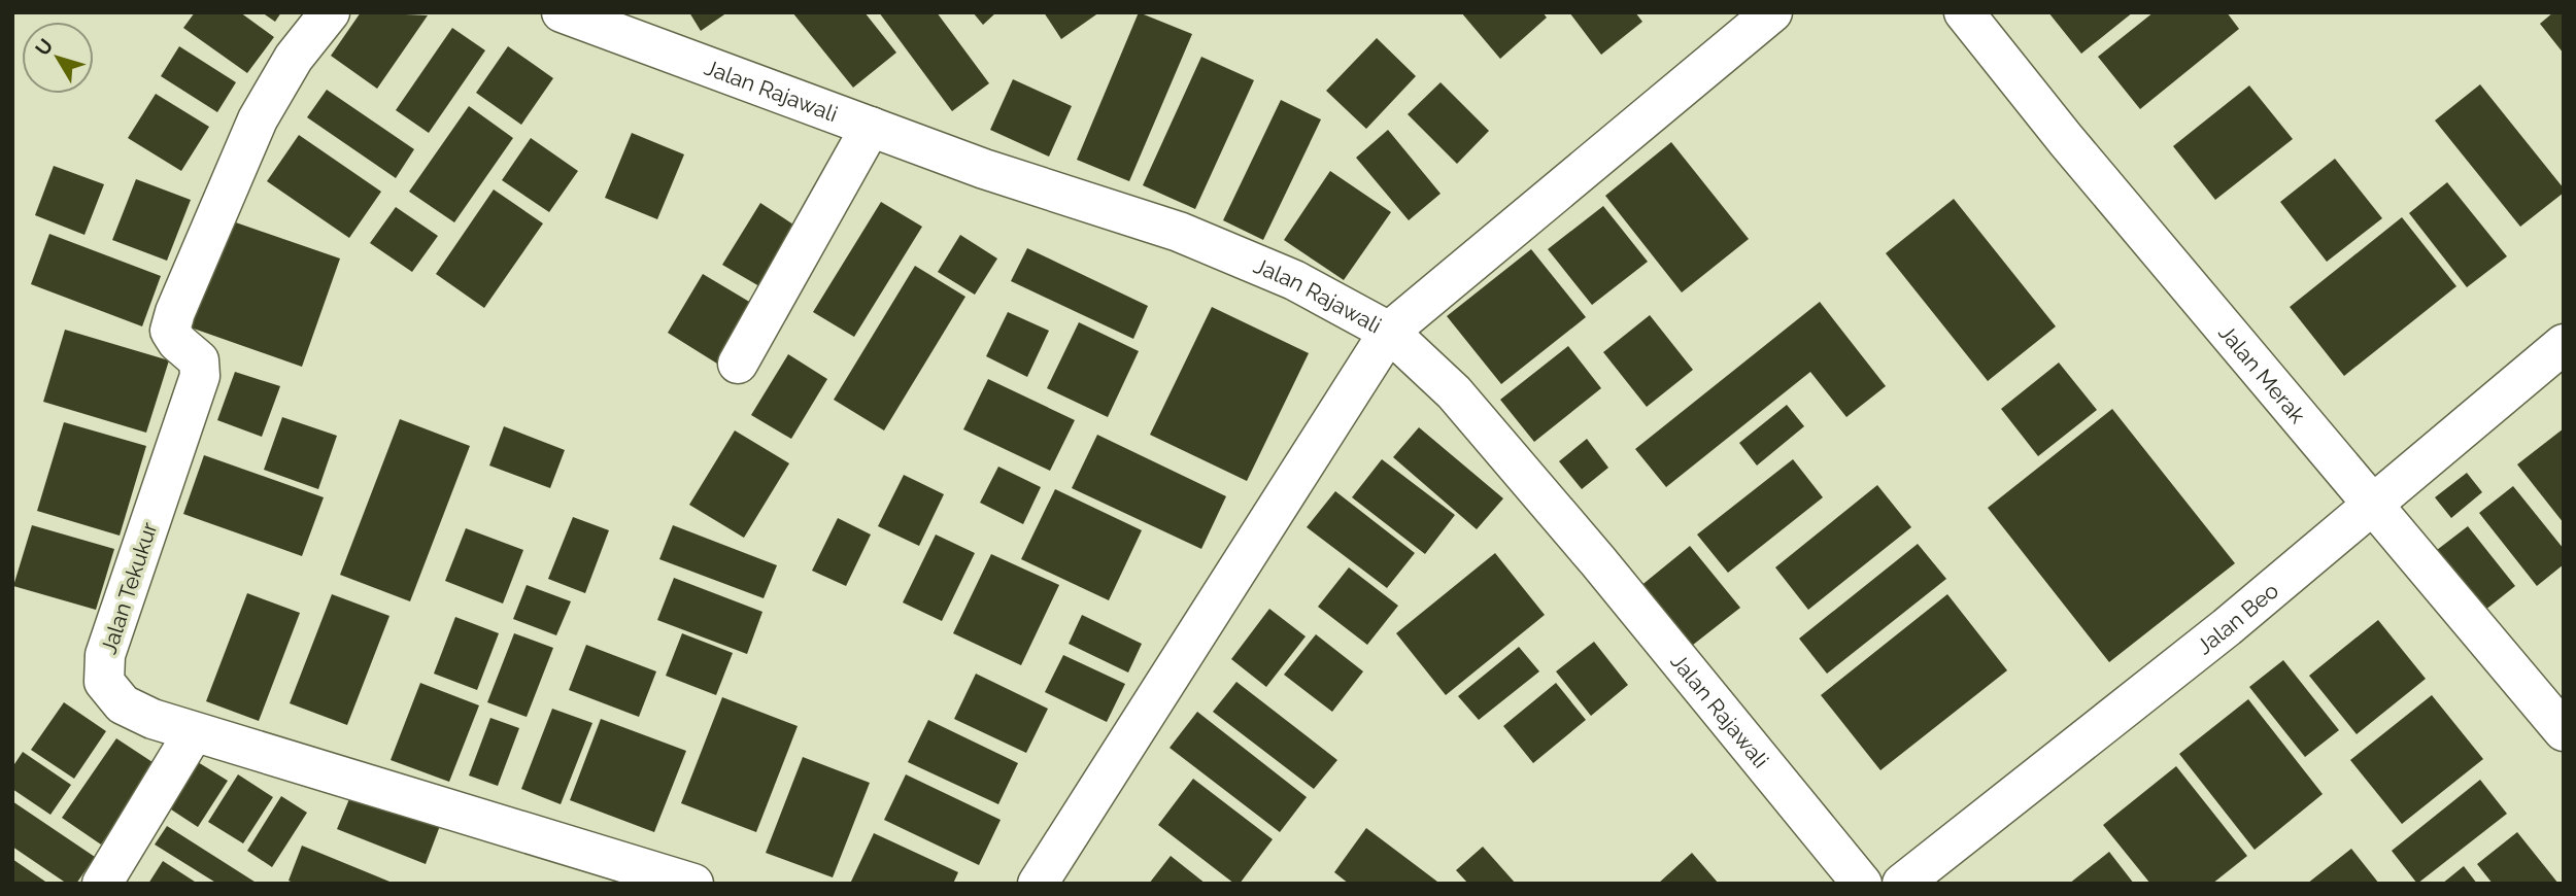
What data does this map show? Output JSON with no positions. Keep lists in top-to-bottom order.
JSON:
{
  "streets": {
    "street": [
      "Jalan Rajawali",
      "Jalan Merak",
      "Jalan Tekukur",
      "Jalan Beo"
    ]
  },
  "crossings": [
    ["Jalan Merak", "Jalan Beo"]
  ],
  "north": "top left"
}
